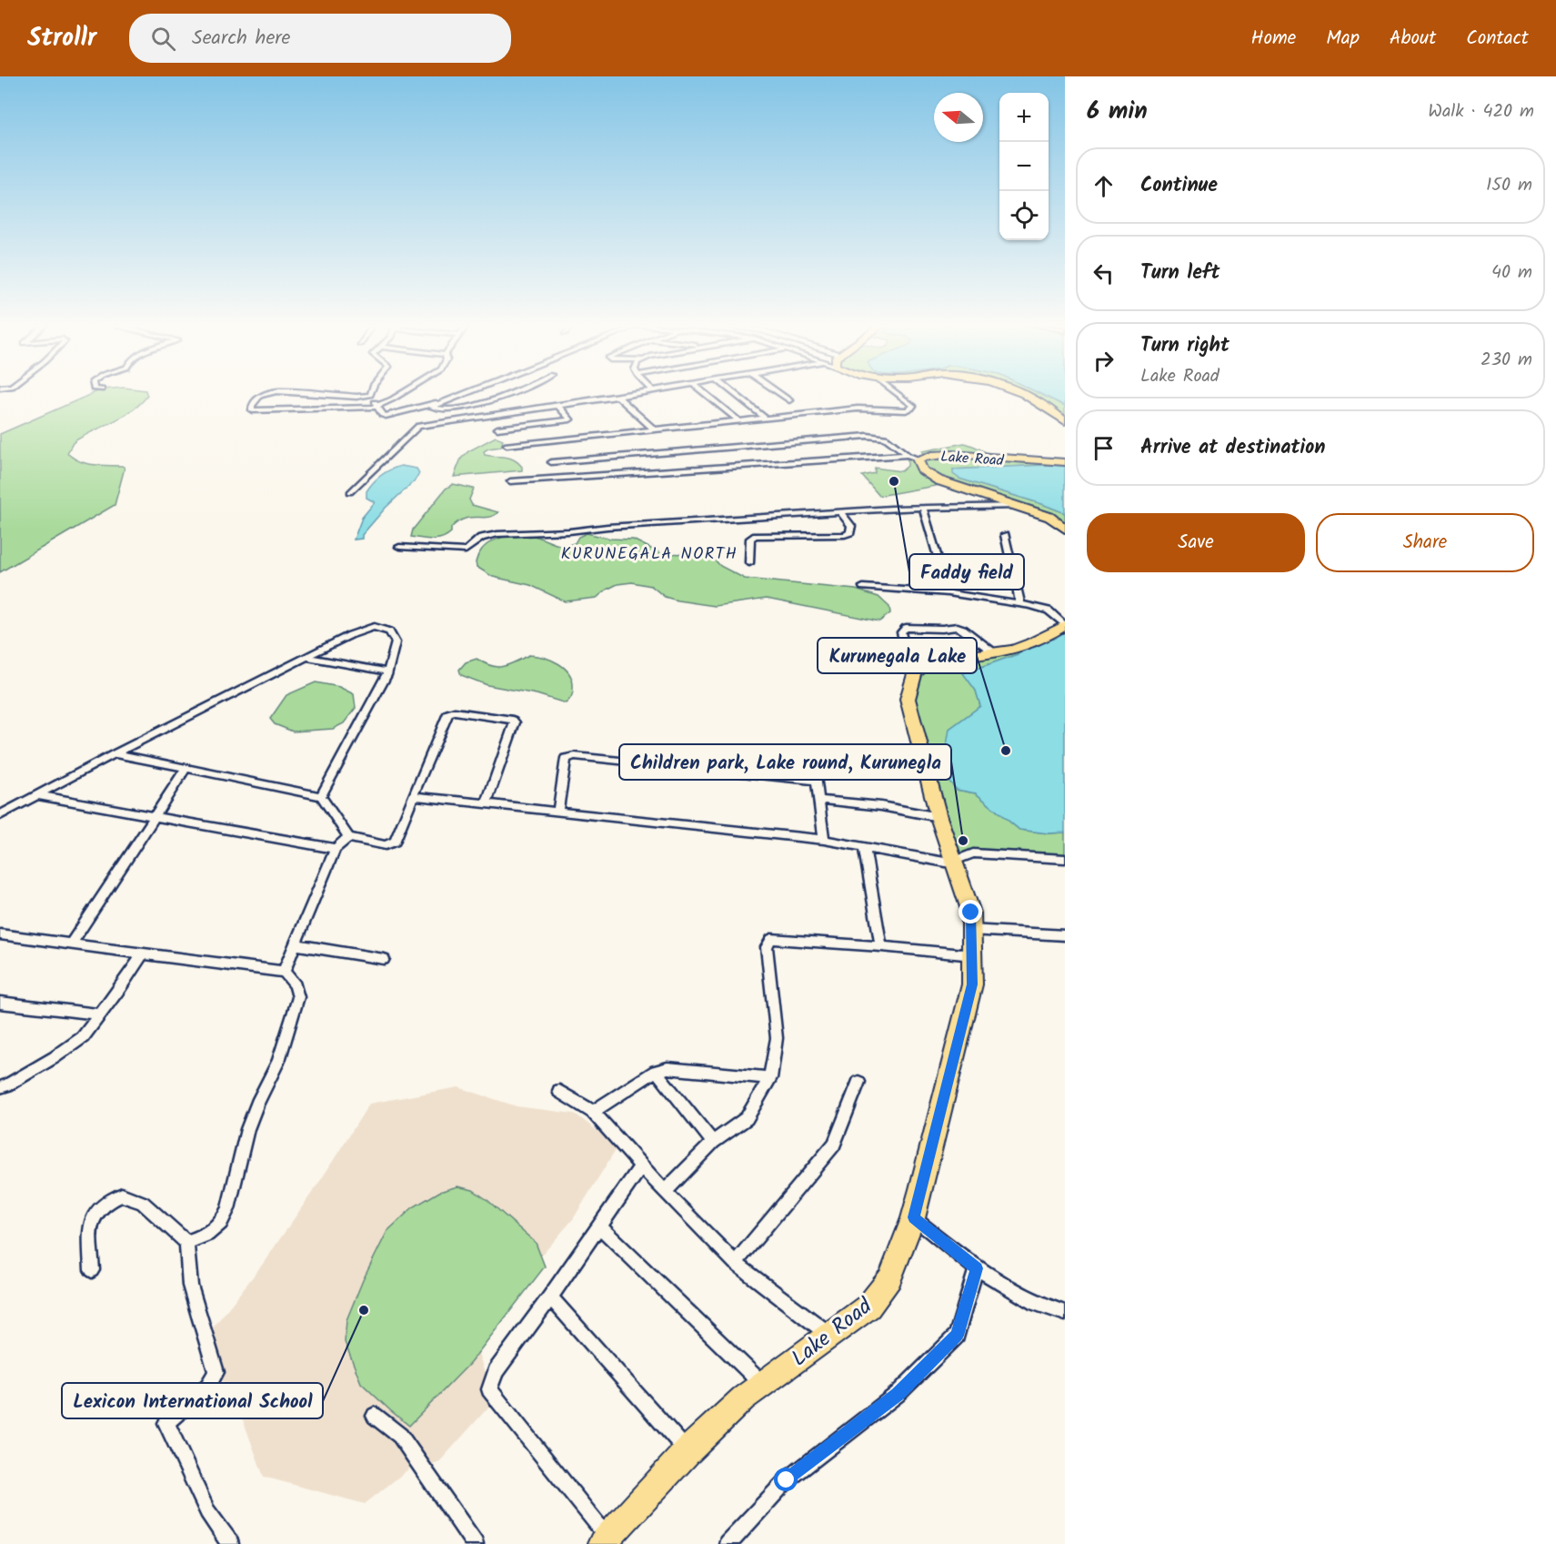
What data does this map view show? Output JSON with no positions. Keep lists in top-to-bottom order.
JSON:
{
  "streets": {
    "main road": ["Lake Road"]
  },
  "districts": ["KURUNEGALA NORTH"],
  "places": [
    "Faddy field",
    "Kurunegala Lake",
    "Children park, Lake round, Kurunegla",
    "Lexicon International School"
  ],
  "north": "left",
  "page": {
    "header": "Strollr",
    "search": "Search here",
    "nav": [
      "Home",
      "Map",
      "About",
      "Contact"
    ],
    "heading": ["6 min", "Walk · 420 m"],
    "map_buttons": ["+", "−"],
    "list": [
      ["Continue", "150 m"],
      ["Turn left", "40 m"],
      ["Turn right", "Lake Road", "230 m"],
      "Arrive at destination"
    ],
    "buttons": ["Save", "Share"]
  }
}
